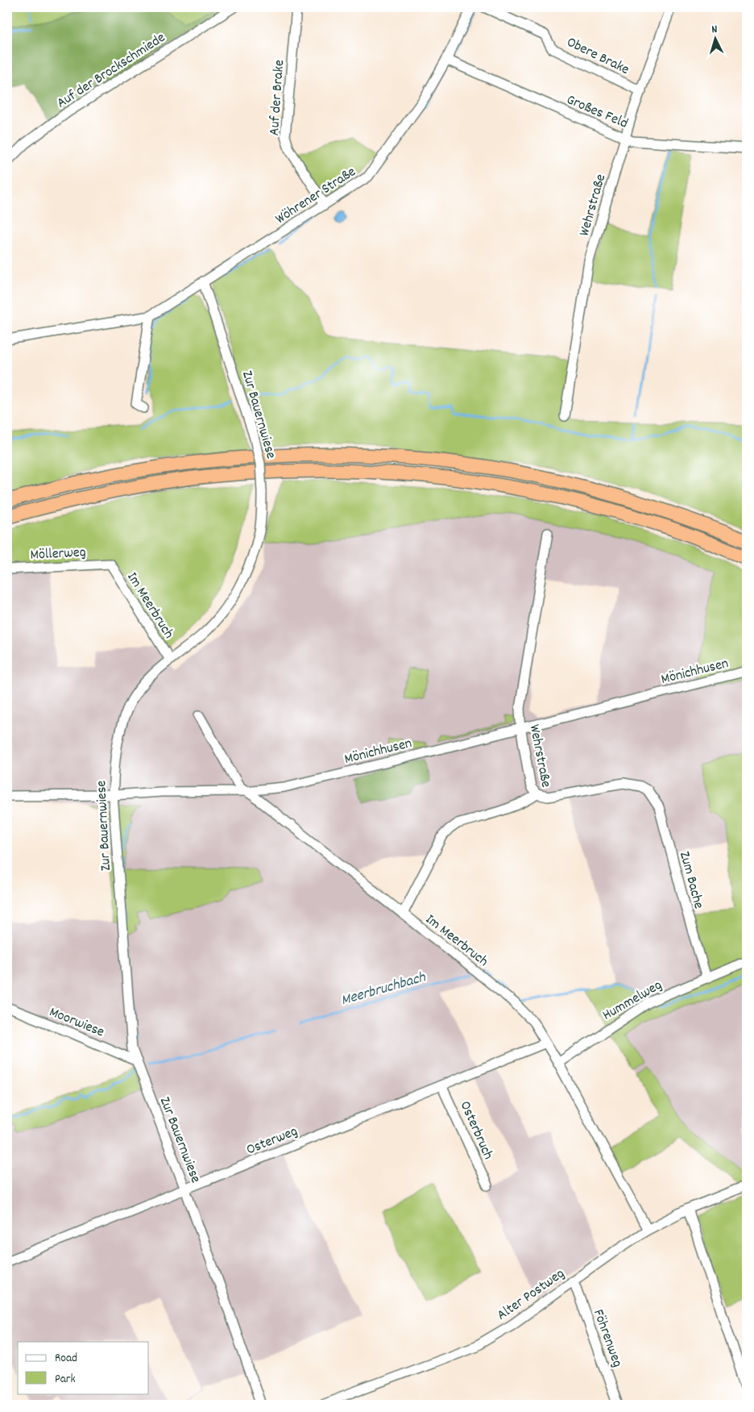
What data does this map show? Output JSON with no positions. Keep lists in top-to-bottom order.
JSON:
{
  "streets": {
    "street": [
      "Obere Brake",
      "Auf der Brockschmiede",
      "Auf der Brake",
      "Großes Feld",
      "Wöhrener Straße",
      "Wehrstraße",
      "Zur Bauernwiese",
      "Möllerweg",
      "Im Meerbruch",
      "Mönichhusen",
      "Zum Bache",
      "Hummelweg",
      "Moorwiese",
      "Osterbruch",
      "Osterweg",
      "Alter Postweg",
      "Föhrenweg"
    ]
  },
  "crossings": [
    ["Obere Brake", "Wehrstraße"],
    ["Auf der Brake", "Wöhrener Straße"],
    ["Großes Feld", "Wöhrener Straße"],
    ["Großes Feld", "Wehrstraße"],
    ["Wöhrener Straße", "Zur Bauernwiese"],
    ["Wehrstraße", "Im Meerbruch"],
    ["Wehrstraße", "Mönichhusen"],
    ["Wehrstraße", "Zum Bache"],
    ["Zur Bauernwiese", "Im Meerbruch"],
    ["Zur Bauernwiese", "Mönichhusen"],
    ["Zur Bauernwiese", "Moorwiese"],
    ["Zur Bauernwiese", "Osterweg"],
    ["Möllerweg", "Im Meerbruch"],
    ["Im Meerbruch", "Mönichhusen"],
    ["Im Meerbruch", "Hummelweg"],
    ["Im Meerbruch", "Osterweg"],
    ["Im Meerbruch", "Alter Postweg"],
    ["Zum Bache", "Hummelweg"],
    ["Osterbruch", "Osterweg"],
    ["Alter Postweg", "Föhrenweg"]
  ],
  "water": ["Meerbruchbach"],
  "legend": ["Road", "Park"],
  "north": "top"
}
